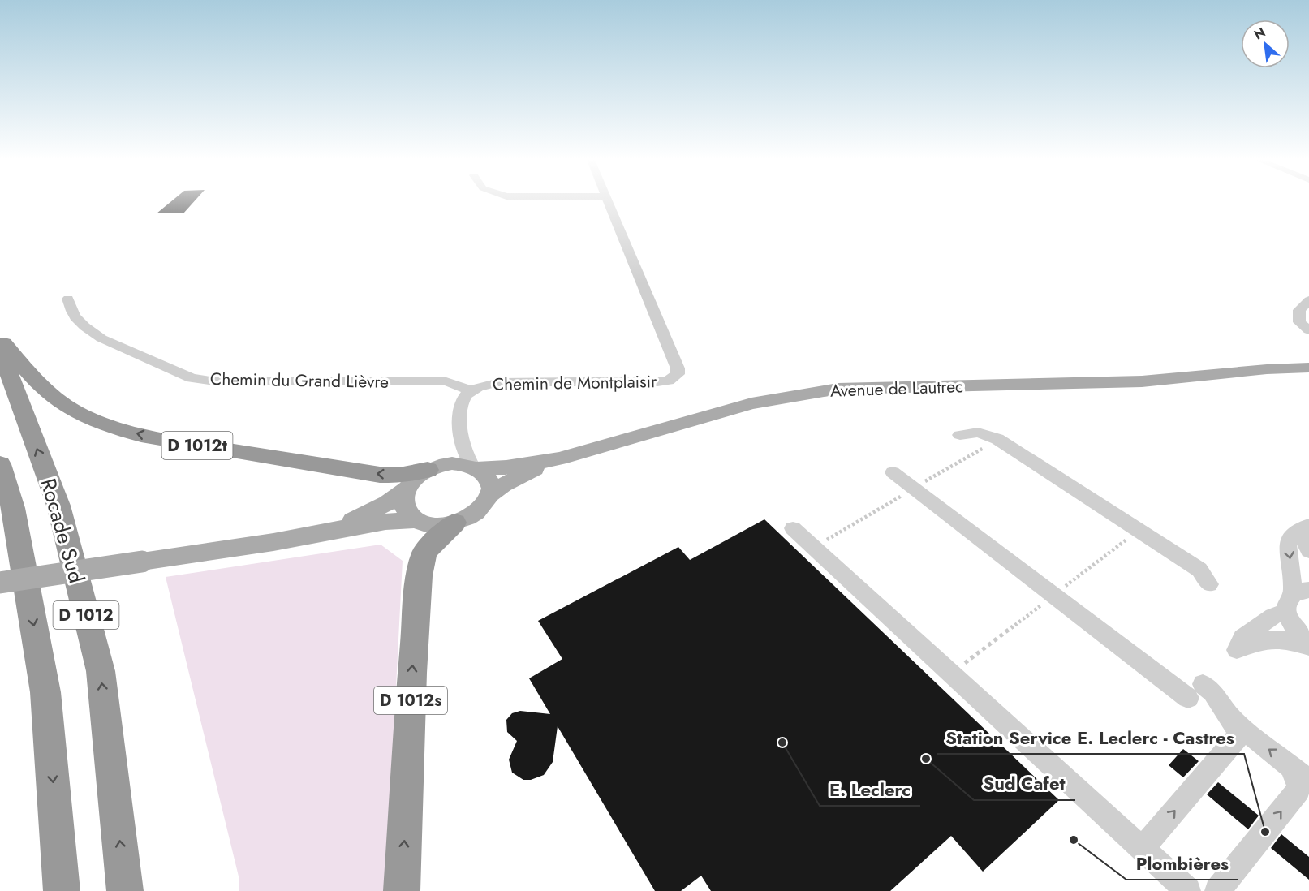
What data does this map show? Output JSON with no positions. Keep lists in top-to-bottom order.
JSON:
{
  "streets": {
    "highway": [
      "D 1012t",
      "Rocade Sud",
      "D 1012",
      "D 1012s"
    ],
    "main road": ["Avenue de Lautrec"],
    "street": ["Chemin du Grand Lièvre", "Chemin de Montplaisir"]
  },
  "crossings": [
    ["Chemin du Grand Lièvre", "Chemin de Montplaisir"],
    ["Chemin de Montplaisir", "Avenue de Lautrec"],
    ["Chemin de Montplaisir", "D 1012t"],
    ["Chemin de Montplaisir", "D 1012s"],
    ["Avenue de Lautrec", "D 1012t"],
    ["Avenue de Lautrec", "D 1012s"],
    ["D 1012t", "D 1012s"]
  ],
  "places": [
    "E. Leclerc",
    "Sud Cafet",
    "Station Service E. Leclerc - Castres",
    "Plombières"
  ],
  "north": "top left"
}
